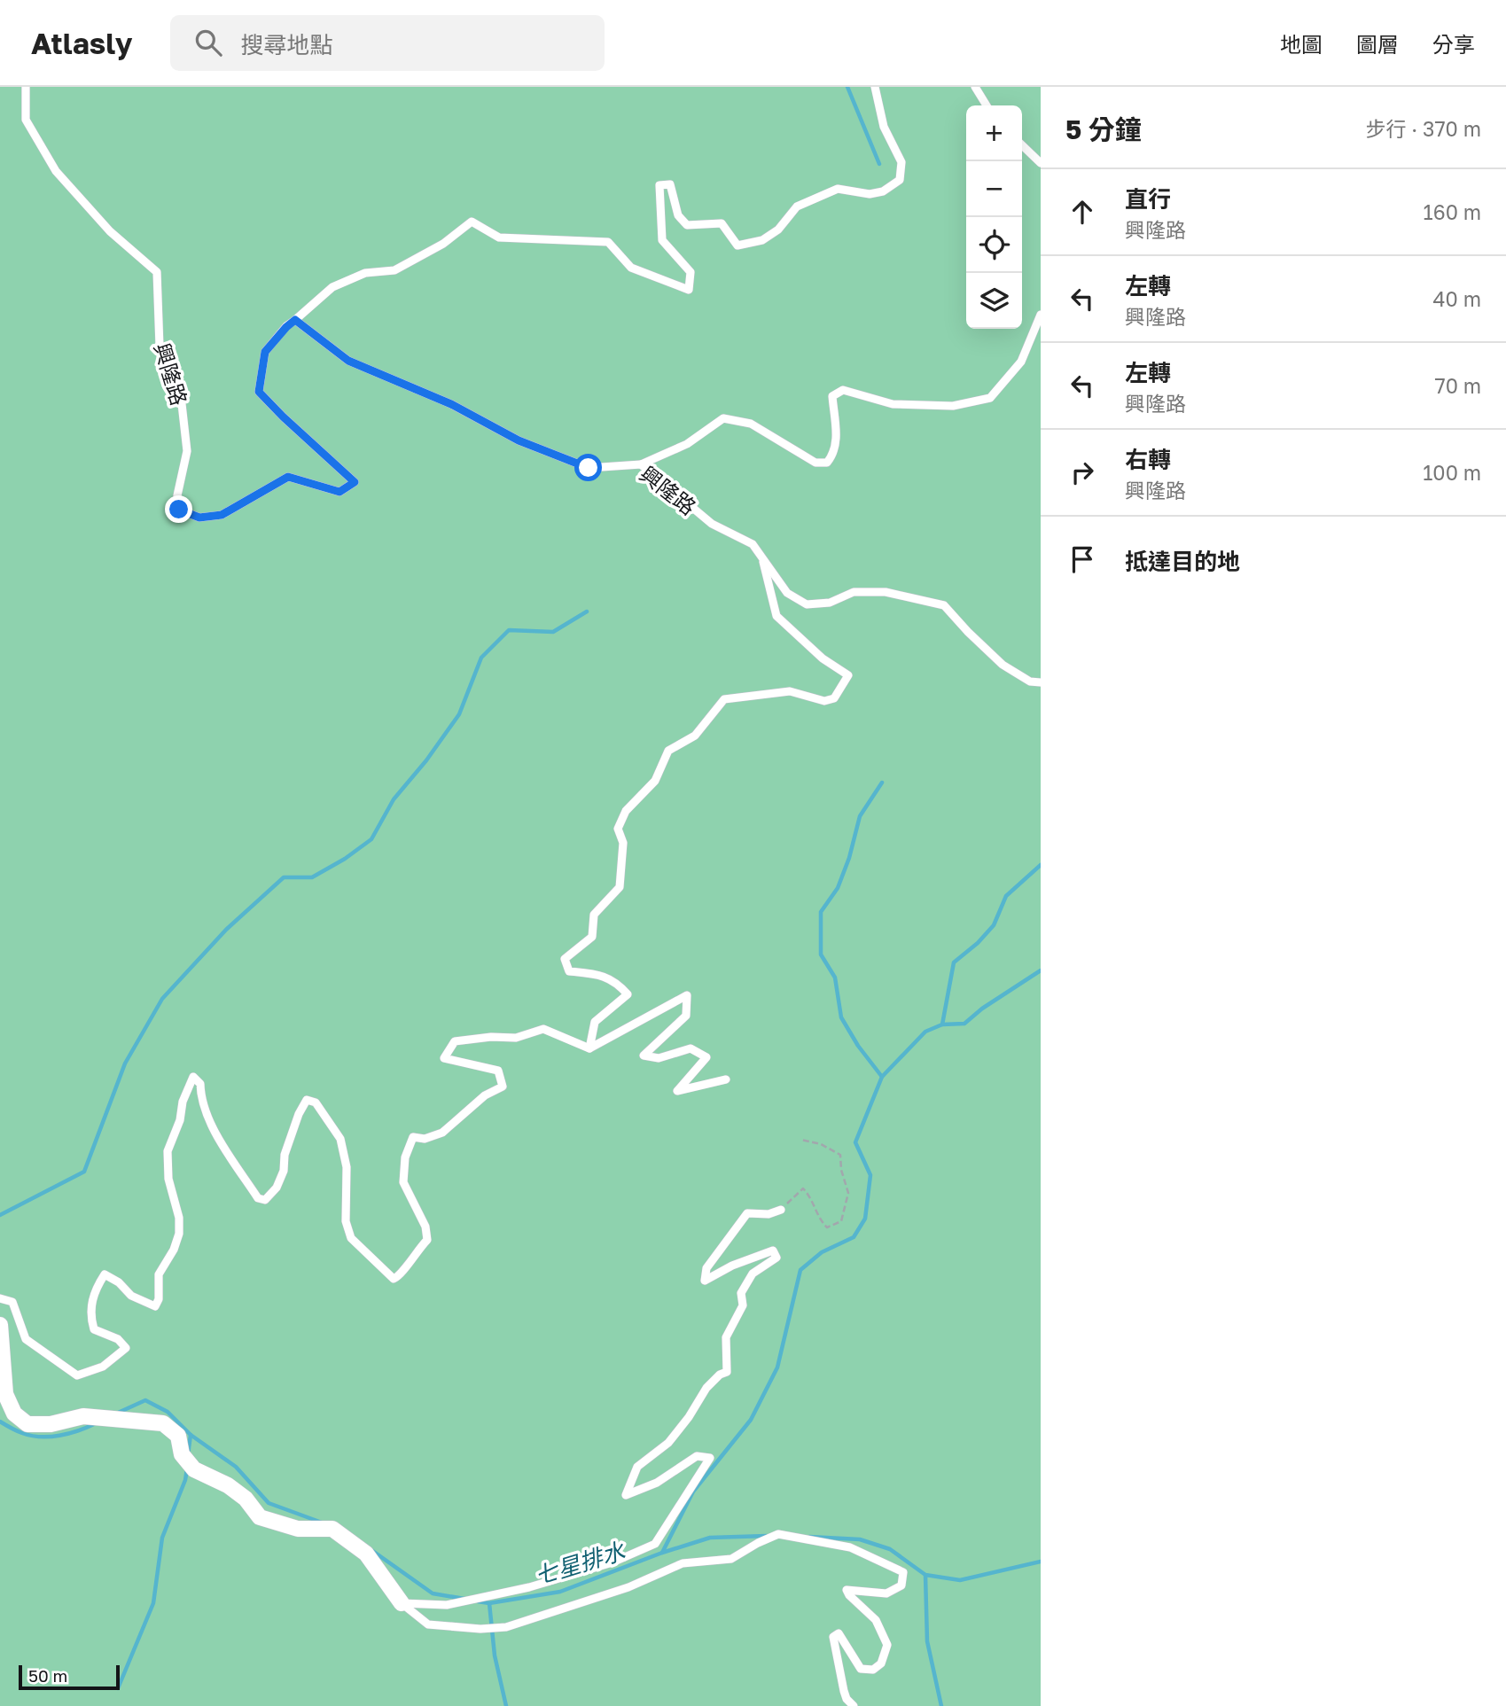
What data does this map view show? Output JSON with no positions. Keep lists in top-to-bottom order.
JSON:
{
  "streets": {
    "lane": ["興隆路"]
  },
  "water": ["七星排水"],
  "scale_bar": "50 m",
  "page": {
    "header": "Atlasly",
    "search": "搜尋地點",
    "nav": ["地圖", "圖層", "分享"],
    "heading": ["5 分鐘", "步行 · 370 m"],
    "map_buttons": ["+", "−"],
    "list": [
      ["直行", "興隆路", "160 m"],
      ["左轉", "興隆路", "40 m"],
      ["左轉", "興隆路", "70 m"],
      ["右轉", "興隆路", "100 m"],
      "抵達目的地"
    ],
    "scale": "50 m"
  }
}
